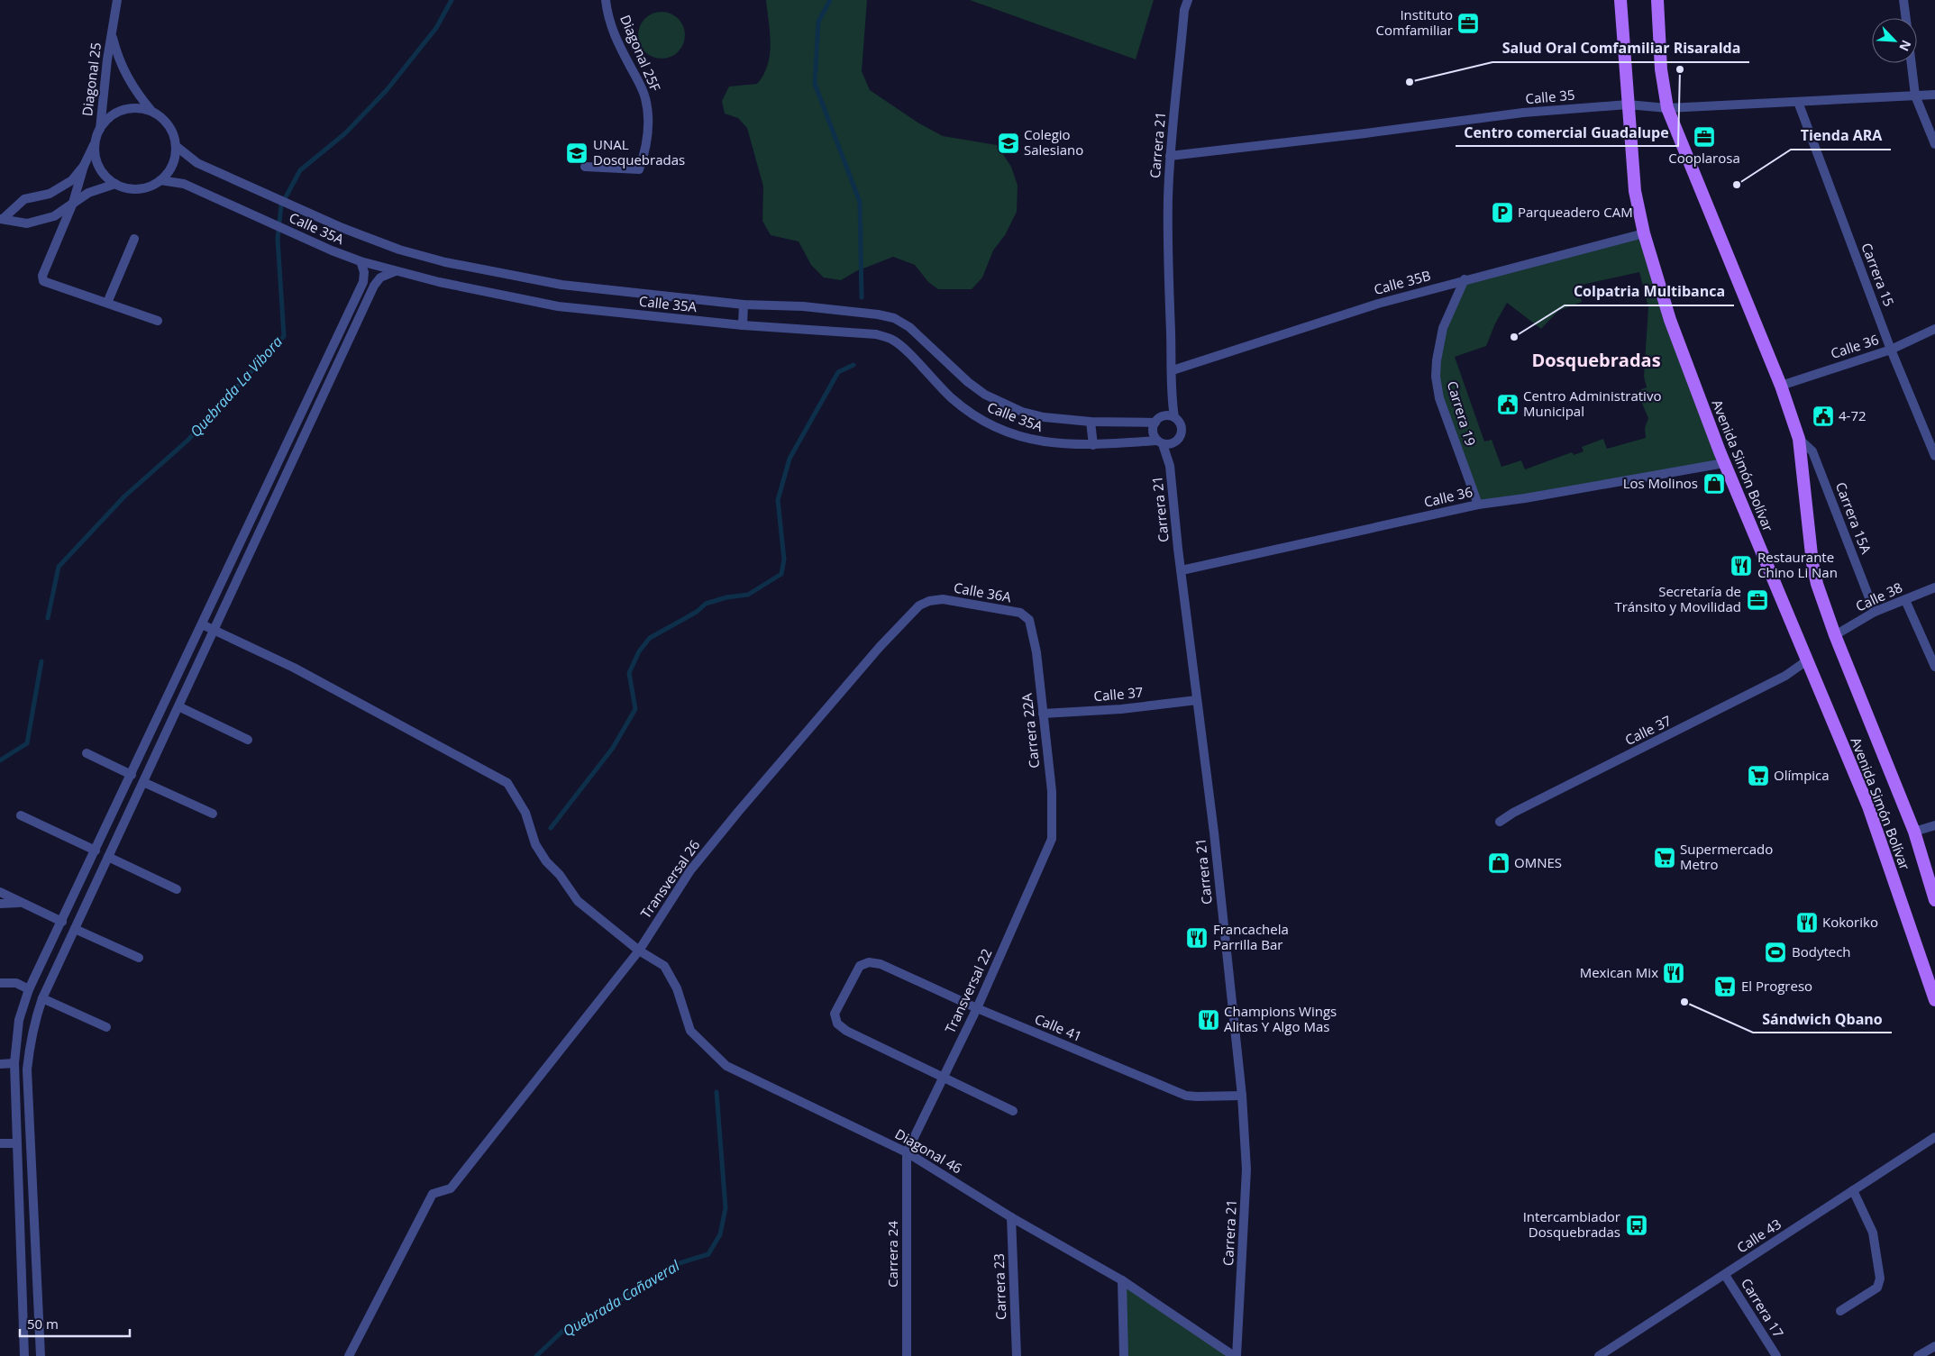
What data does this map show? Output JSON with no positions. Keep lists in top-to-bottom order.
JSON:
{
  "streets": {
    "main road": ["Avenida Simón Bolívar"],
    "street": [
      "Diagonal 25F",
      "Diagonal 25",
      "Calle 35",
      "Carrera 21",
      "Calle 35A",
      "Carrera 15",
      "Calle 35B",
      "Calle 36",
      "Carrera 19",
      "Carrera 15A",
      "Calle 36A",
      "Calle 38",
      "Calle 37",
      "Carrera 22A",
      "Transversal 26",
      "Transversal 22",
      "Calle 41",
      "Diagonal 46",
      "Calle 43",
      "Carrera 24",
      "Carrera 23",
      "Carrera 17"
    ]
  },
  "crossings": [
    ["Diagonal 25", "Calle 35A"],
    ["Calle 35", "Carrera 21"],
    ["Calle 35", "Carrera 15"],
    ["Calle 35", "Avenida Simón Bolívar"],
    ["Carrera 21", "Calle 35A"],
    ["Carrera 21", "Calle 35B"],
    ["Carrera 21", "Calle 36"],
    ["Carrera 21", "Calle 37"],
    ["Carrera 21", "Calle 41"],
    ["Carrera 21", "Diagonal 46"],
    ["Carrera 15", "Calle 36"],
    ["Calle 35B", "Carrera 19"],
    ["Calle 35B", "Avenida Simón Bolívar"],
    ["Calle 36", "Carrera 19"],
    ["Calle 36", "Avenida Simón Bolívar"],
    ["Avenida Simón Bolívar", "Carrera 15A"],
    ["Avenida Simón Bolívar", "Calle 38"],
    ["Avenida Simón Bolívar", "Calle 37"],
    ["Carrera 15A", "Calle 38"],
    ["Calle 36A", "Carrera 22A"],
    ["Calle 36A", "Transversal 26"],
    ["Calle 37", "Carrera 22A"],
    ["Carrera 22A", "Transversal 22"],
    ["Transversal 26", "Diagonal 46"],
    ["Transversal 22", "Calle 41"],
    ["Transversal 22", "Diagonal 46"],
    ["Transversal 22", "Carrera 24"],
    ["Diagonal 46", "Carrera 24"],
    ["Diagonal 46", "Carrera 23"],
    ["Calle 43", "Carrera 17"]
  ],
  "districts": ["Dosquebradas"],
  "water": ["Quebrada La Vibora", "Quebrada Cañaveral"],
  "places": {
    "office": ["Instituto Comfamiliar", "Cooplarosa", "Secretaría de Tránsito y Movilidad"],
    "other": [
      "Centro comercial Guadalupe",
      "Salud Oral Comfamiliar Risaralda",
      "Tienda ARA",
      "Colpatria Multibanca",
      "Sándwich Qbano"
    ],
    "school or university": ["Colegio Salesiano", "UNAL Dosquebradas"],
    "parking": ["Parqueadero CAM"],
    "public building": ["Centro Administrativo Municipal", "4-72"],
    "shop": ["Los Molinos", "OMNES"],
    "restaurant": [
      "Restaurante Chino Li Nan",
      "Kokoriko",
      "Francachela Parrilla Bar",
      "Mexican Mix",
      "Champions Wings Alitas Y Algo Mas"
    ],
    "supermarket": ["Olímpica", "Supermercado Metro", "El Progreso"],
    "sports": ["Bodytech"],
    "bus stop": ["Intercambiador Dosquebradas"]
  },
  "scale_bar": "50 m",
  "north": "bottom right"
}
